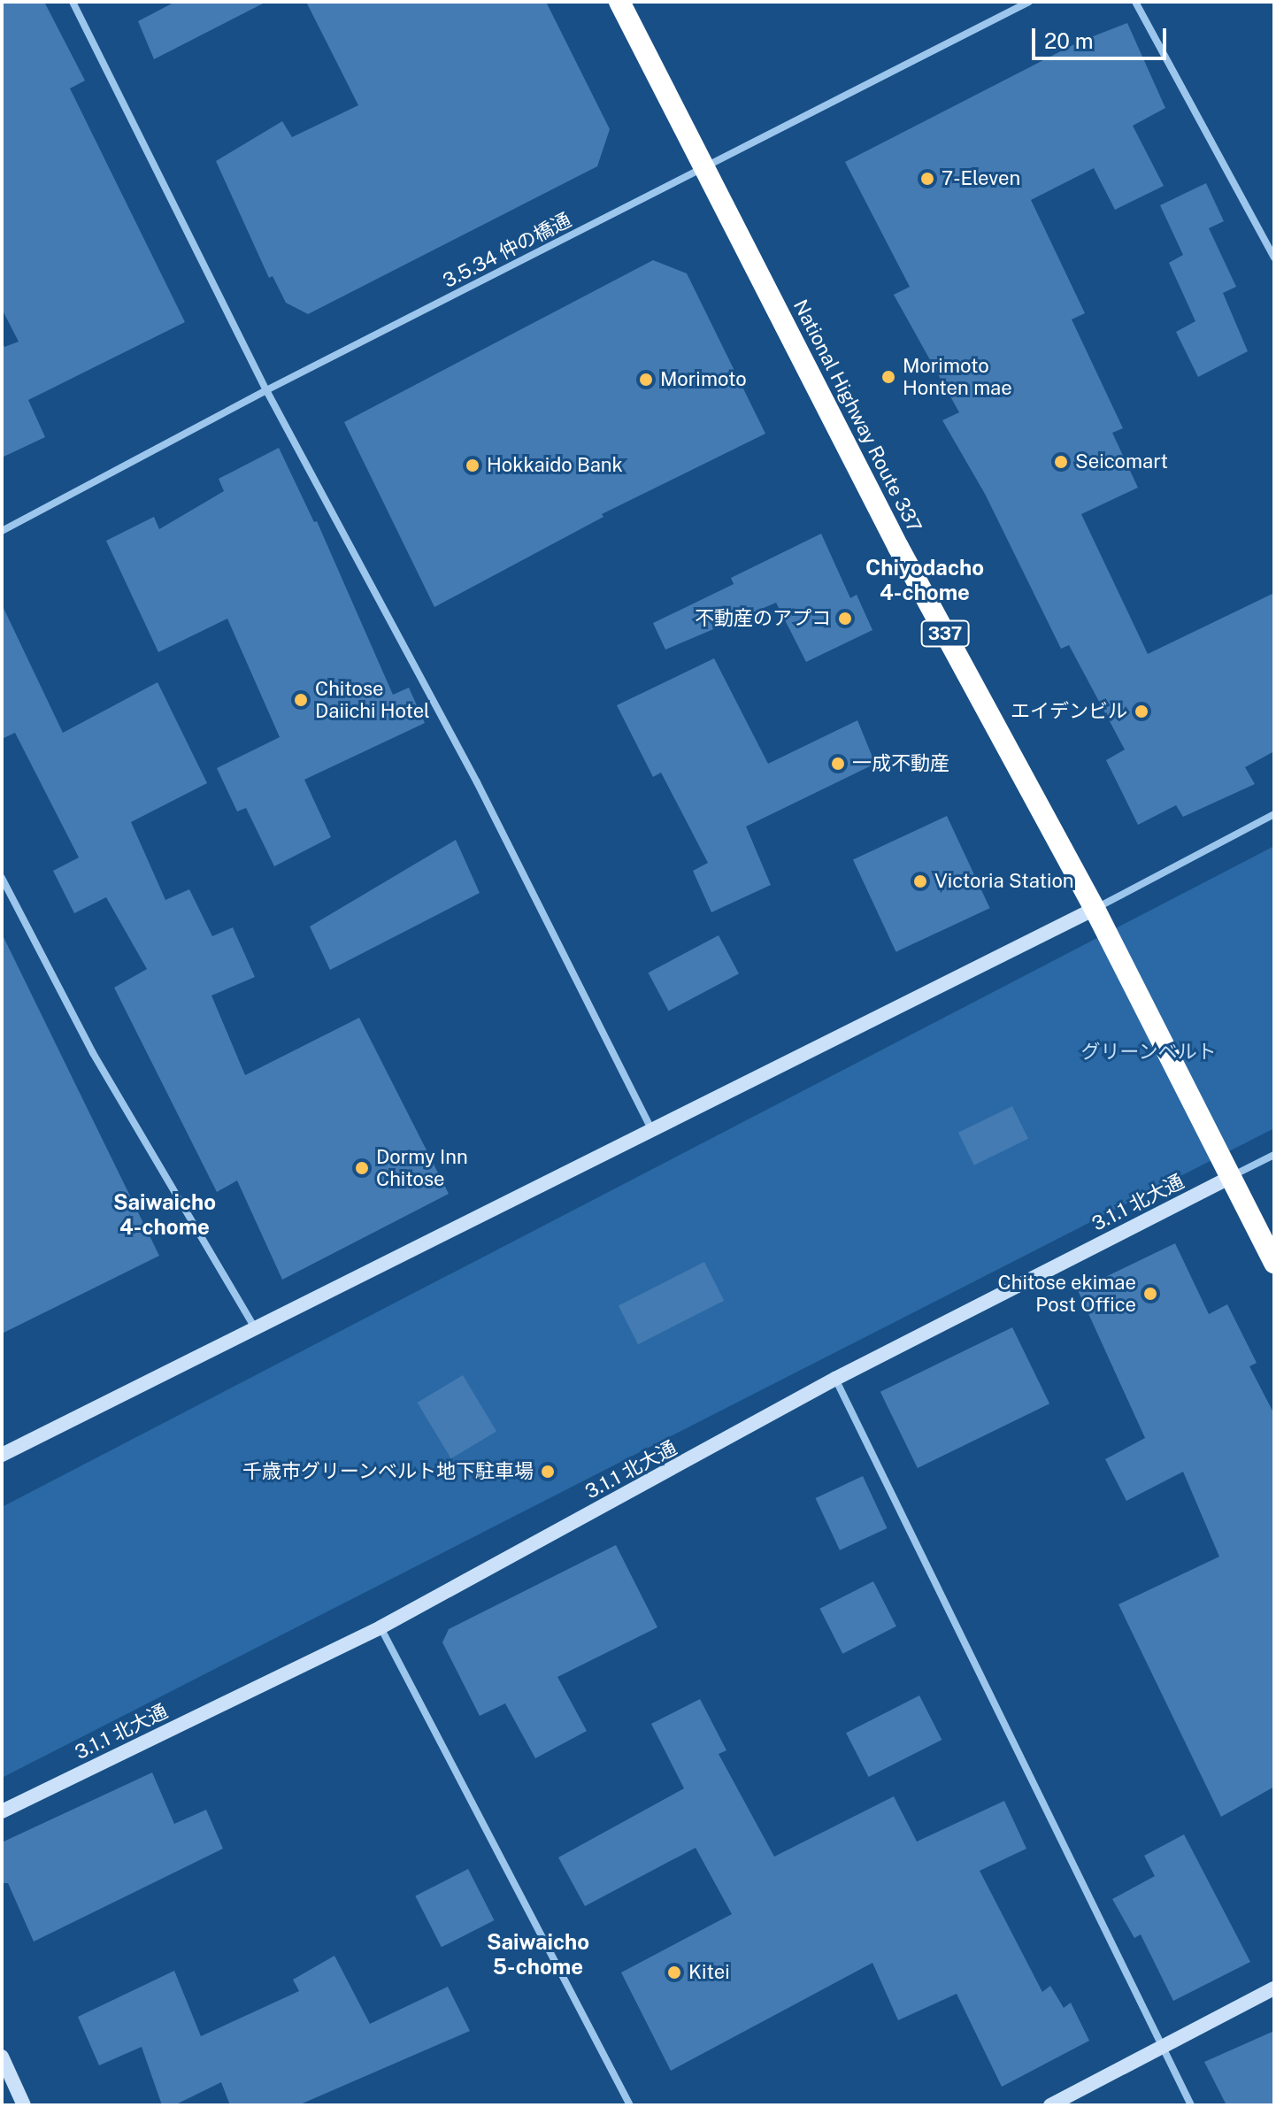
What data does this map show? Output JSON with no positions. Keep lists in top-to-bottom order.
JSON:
{
  "streets": {
    "highway": ["National Highway Route 337", "337"],
    "street": ["3.5.34 仲の橋通", "3.1.1 北大通"]
  },
  "crossings": [
    ["3.5.34 仲の橋通", "National Highway Route 337"],
    ["National Highway Route 337", "3.1.1 北大通"]
  ],
  "districts": ["Chiyodacho 4-chome", "Saiwaicho 4-chome", "Saiwaicho 5-chome"],
  "parks": ["グリーンベルト"],
  "places": [
    "7-Eleven",
    "Morimoto Honten mae",
    "Morimoto",
    "Seicomart",
    "Hokkaido Bank",
    "不動産のアプコ",
    "Chitose Daiichi Hotel",
    "エイデンビル",
    "一成不動産",
    "Victoria Station",
    "Dormy Inn Chitose",
    "Chitose ekimae Post Office",
    "千歳市グリーンベルト地下駐車場",
    "Kitei"
  ],
  "scale_bar": "20 m"
}
